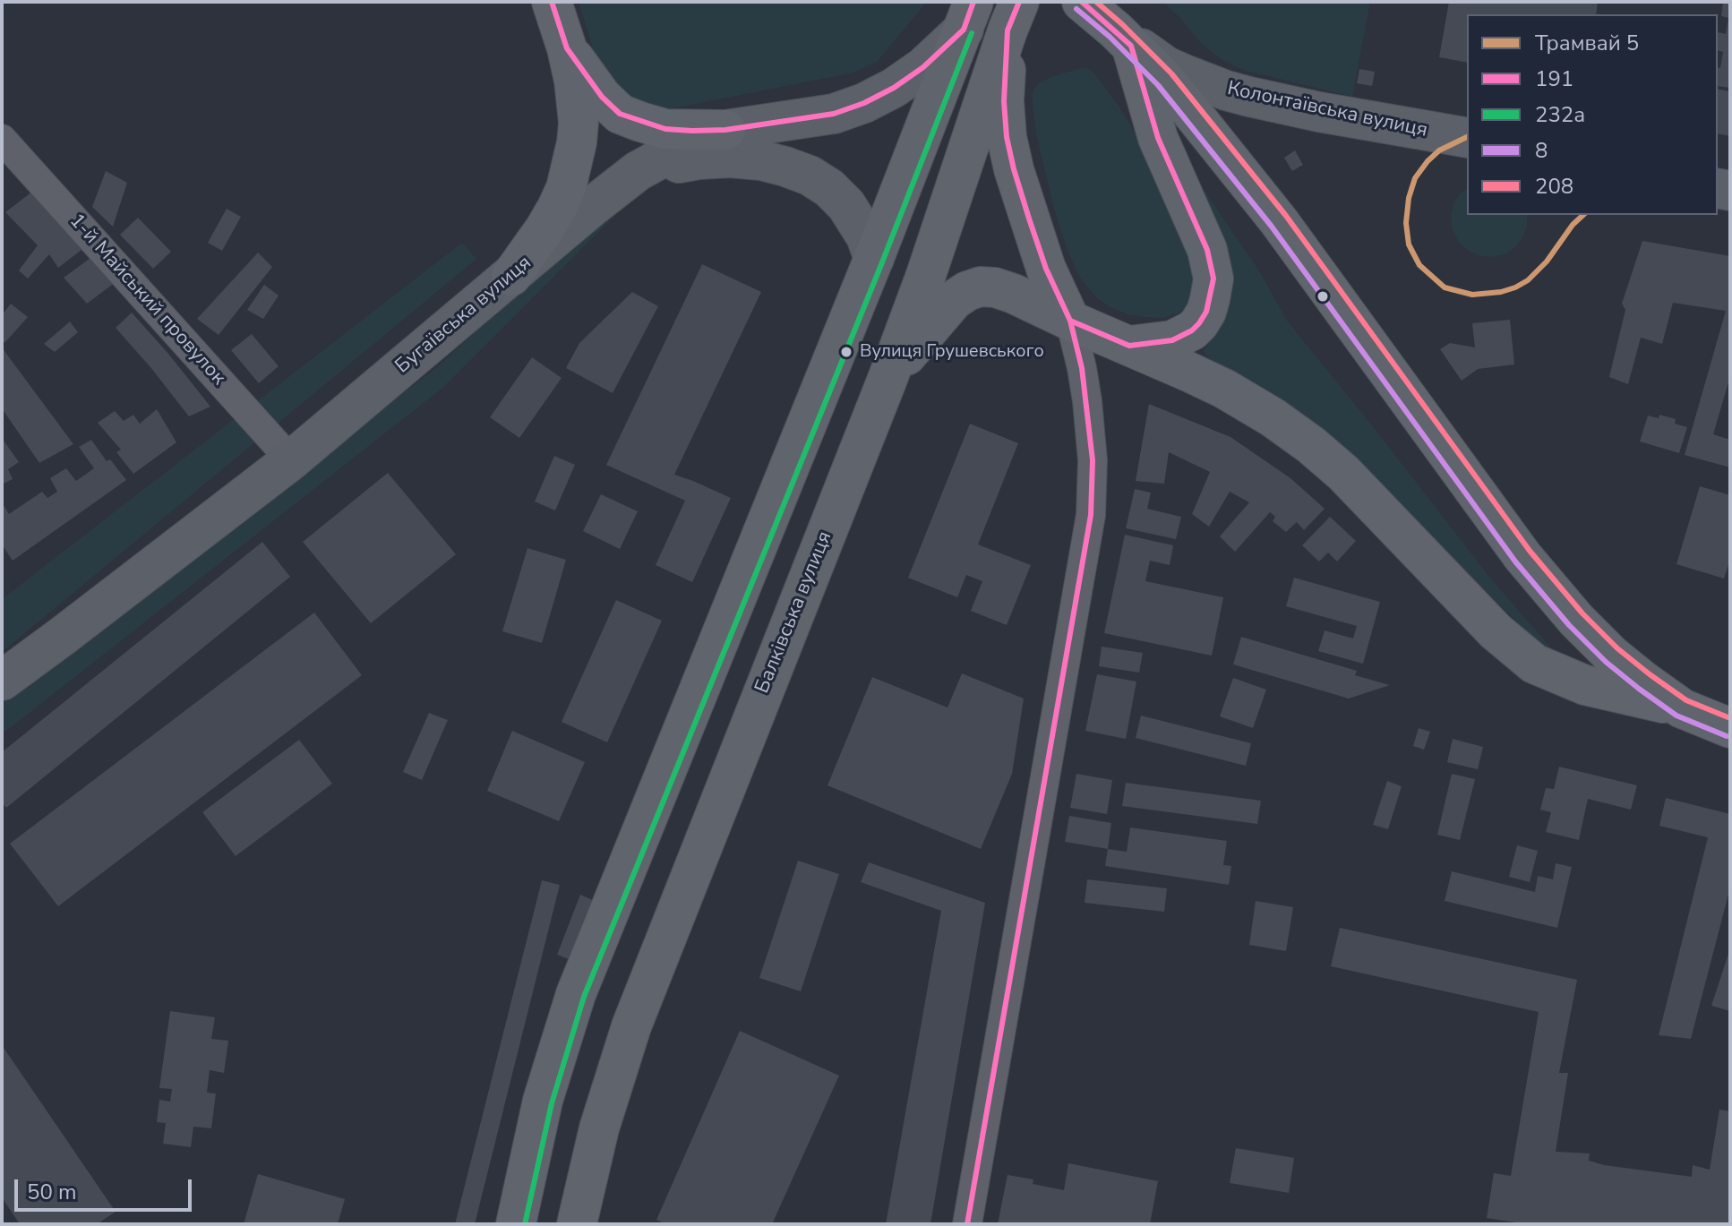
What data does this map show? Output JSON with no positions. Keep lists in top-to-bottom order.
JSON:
{
  "streets": {
    "main road": ["Колонтаївська вулиця", "Бугаївська вулиця", "Балківська вулиця"],
    "street": ["1-й Майський провулок"]
  },
  "crossings": [
    ["1-й Майський провулок", "Бугаївська вулиця"]
  ],
  "places": ["Вулиця Грушевського"],
  "lines": [
    "transit line 191",
    "transit line 208",
    "transit line 8",
    "transit line 232а",
    "tram line 5"
  ],
  "legend": [
    "Трамвай 5",
    "191",
    "232а",
    "8",
    "208"
  ],
  "scale_bar": "50 m"
}
